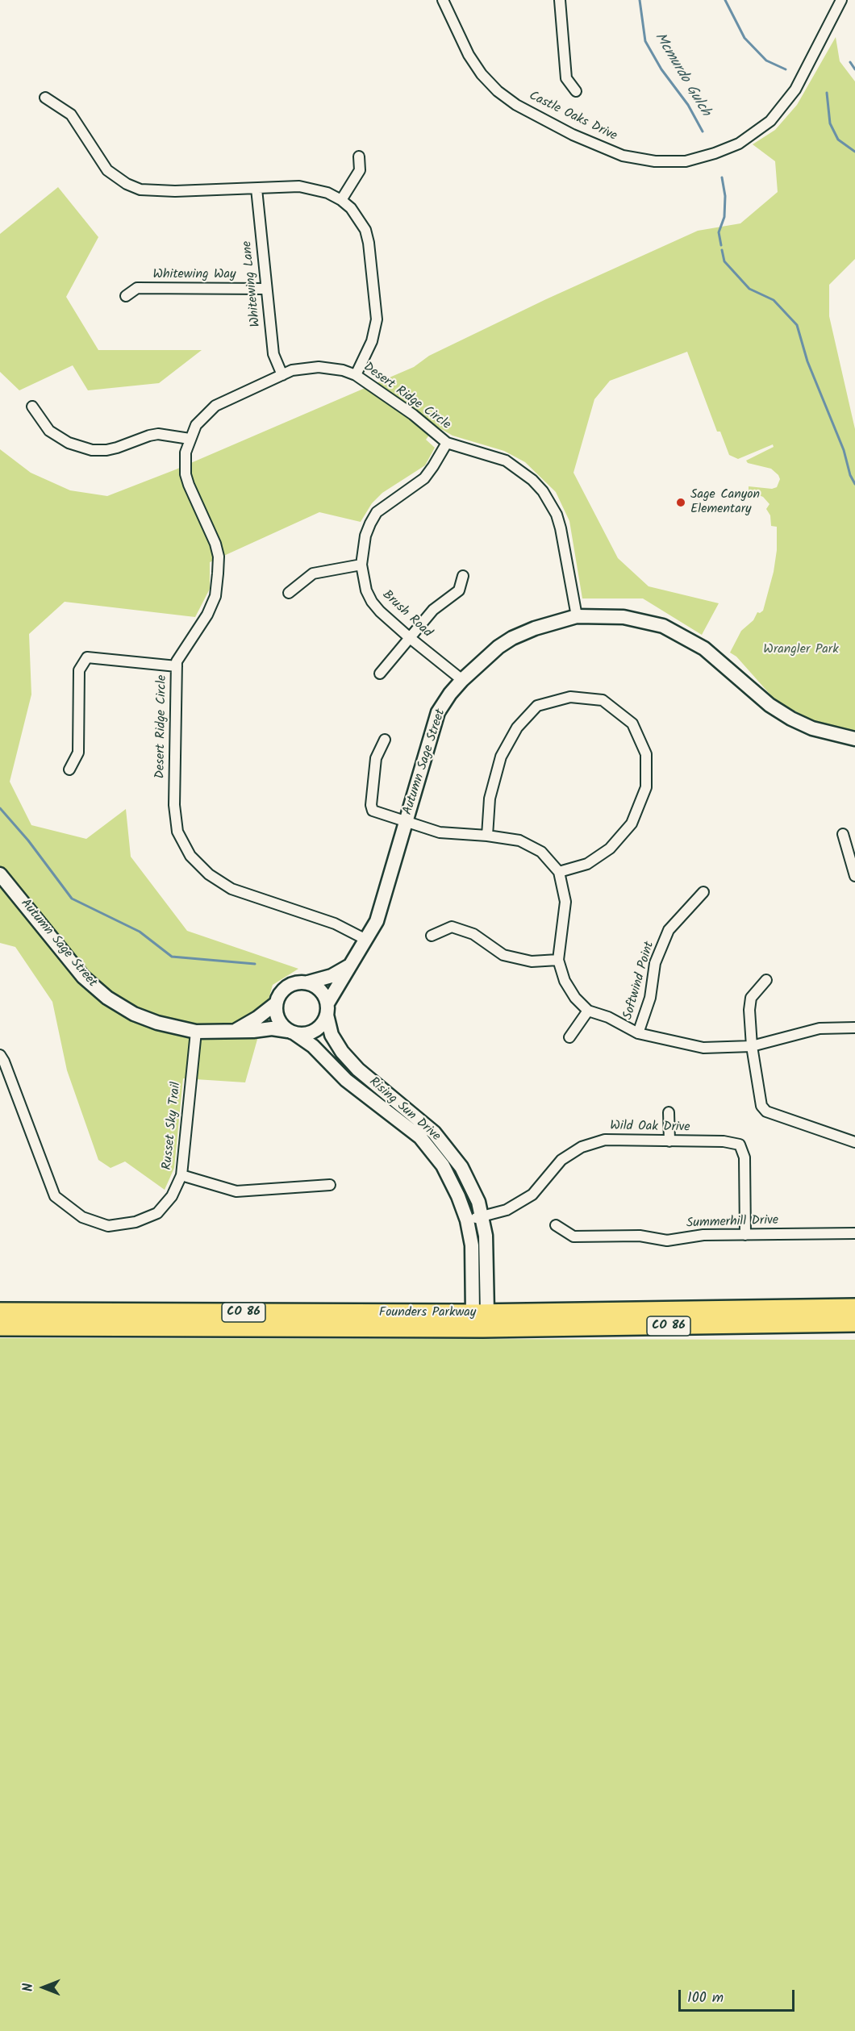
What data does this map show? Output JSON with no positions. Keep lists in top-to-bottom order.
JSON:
{
  "streets": {
    "highway": ["CO 86", "Founders Parkway"],
    "street": [
      "Castle Oaks Drive",
      "Whitewing Way",
      "Whitewing Lane",
      "Desert Ridge Circle",
      "Brush Road",
      "Autumn Sage Street",
      "Softwind Point",
      "Rising Sun Drive",
      "Russet Sky Trail",
      "Wild Oak Drive",
      "Summerhill Drive"
    ]
  },
  "crossings": [
    ["Whitewing Way", "Whitewing Lane"],
    ["Whitewing Lane", "Desert Ridge Circle"],
    ["Desert Ridge Circle", "Brush Road"],
    ["Desert Ridge Circle", "Autumn Sage Street"],
    ["Brush Road", "Autumn Sage Street"],
    ["Autumn Sage Street", "Rising Sun Drive"],
    ["Autumn Sage Street", "Russet Sky Trail"],
    ["Rising Sun Drive", "Wild Oak Drive"],
    ["Rising Sun Drive", "Founders Parkway"],
    ["Wild Oak Drive", "Summerhill Drive"]
  ],
  "water": ["Mcmurdo Gulch"],
  "parks": ["Wrangler Park"],
  "places": ["Sage Canyon Elementary"],
  "scale_bar": "100 m",
  "north": "left"
}
